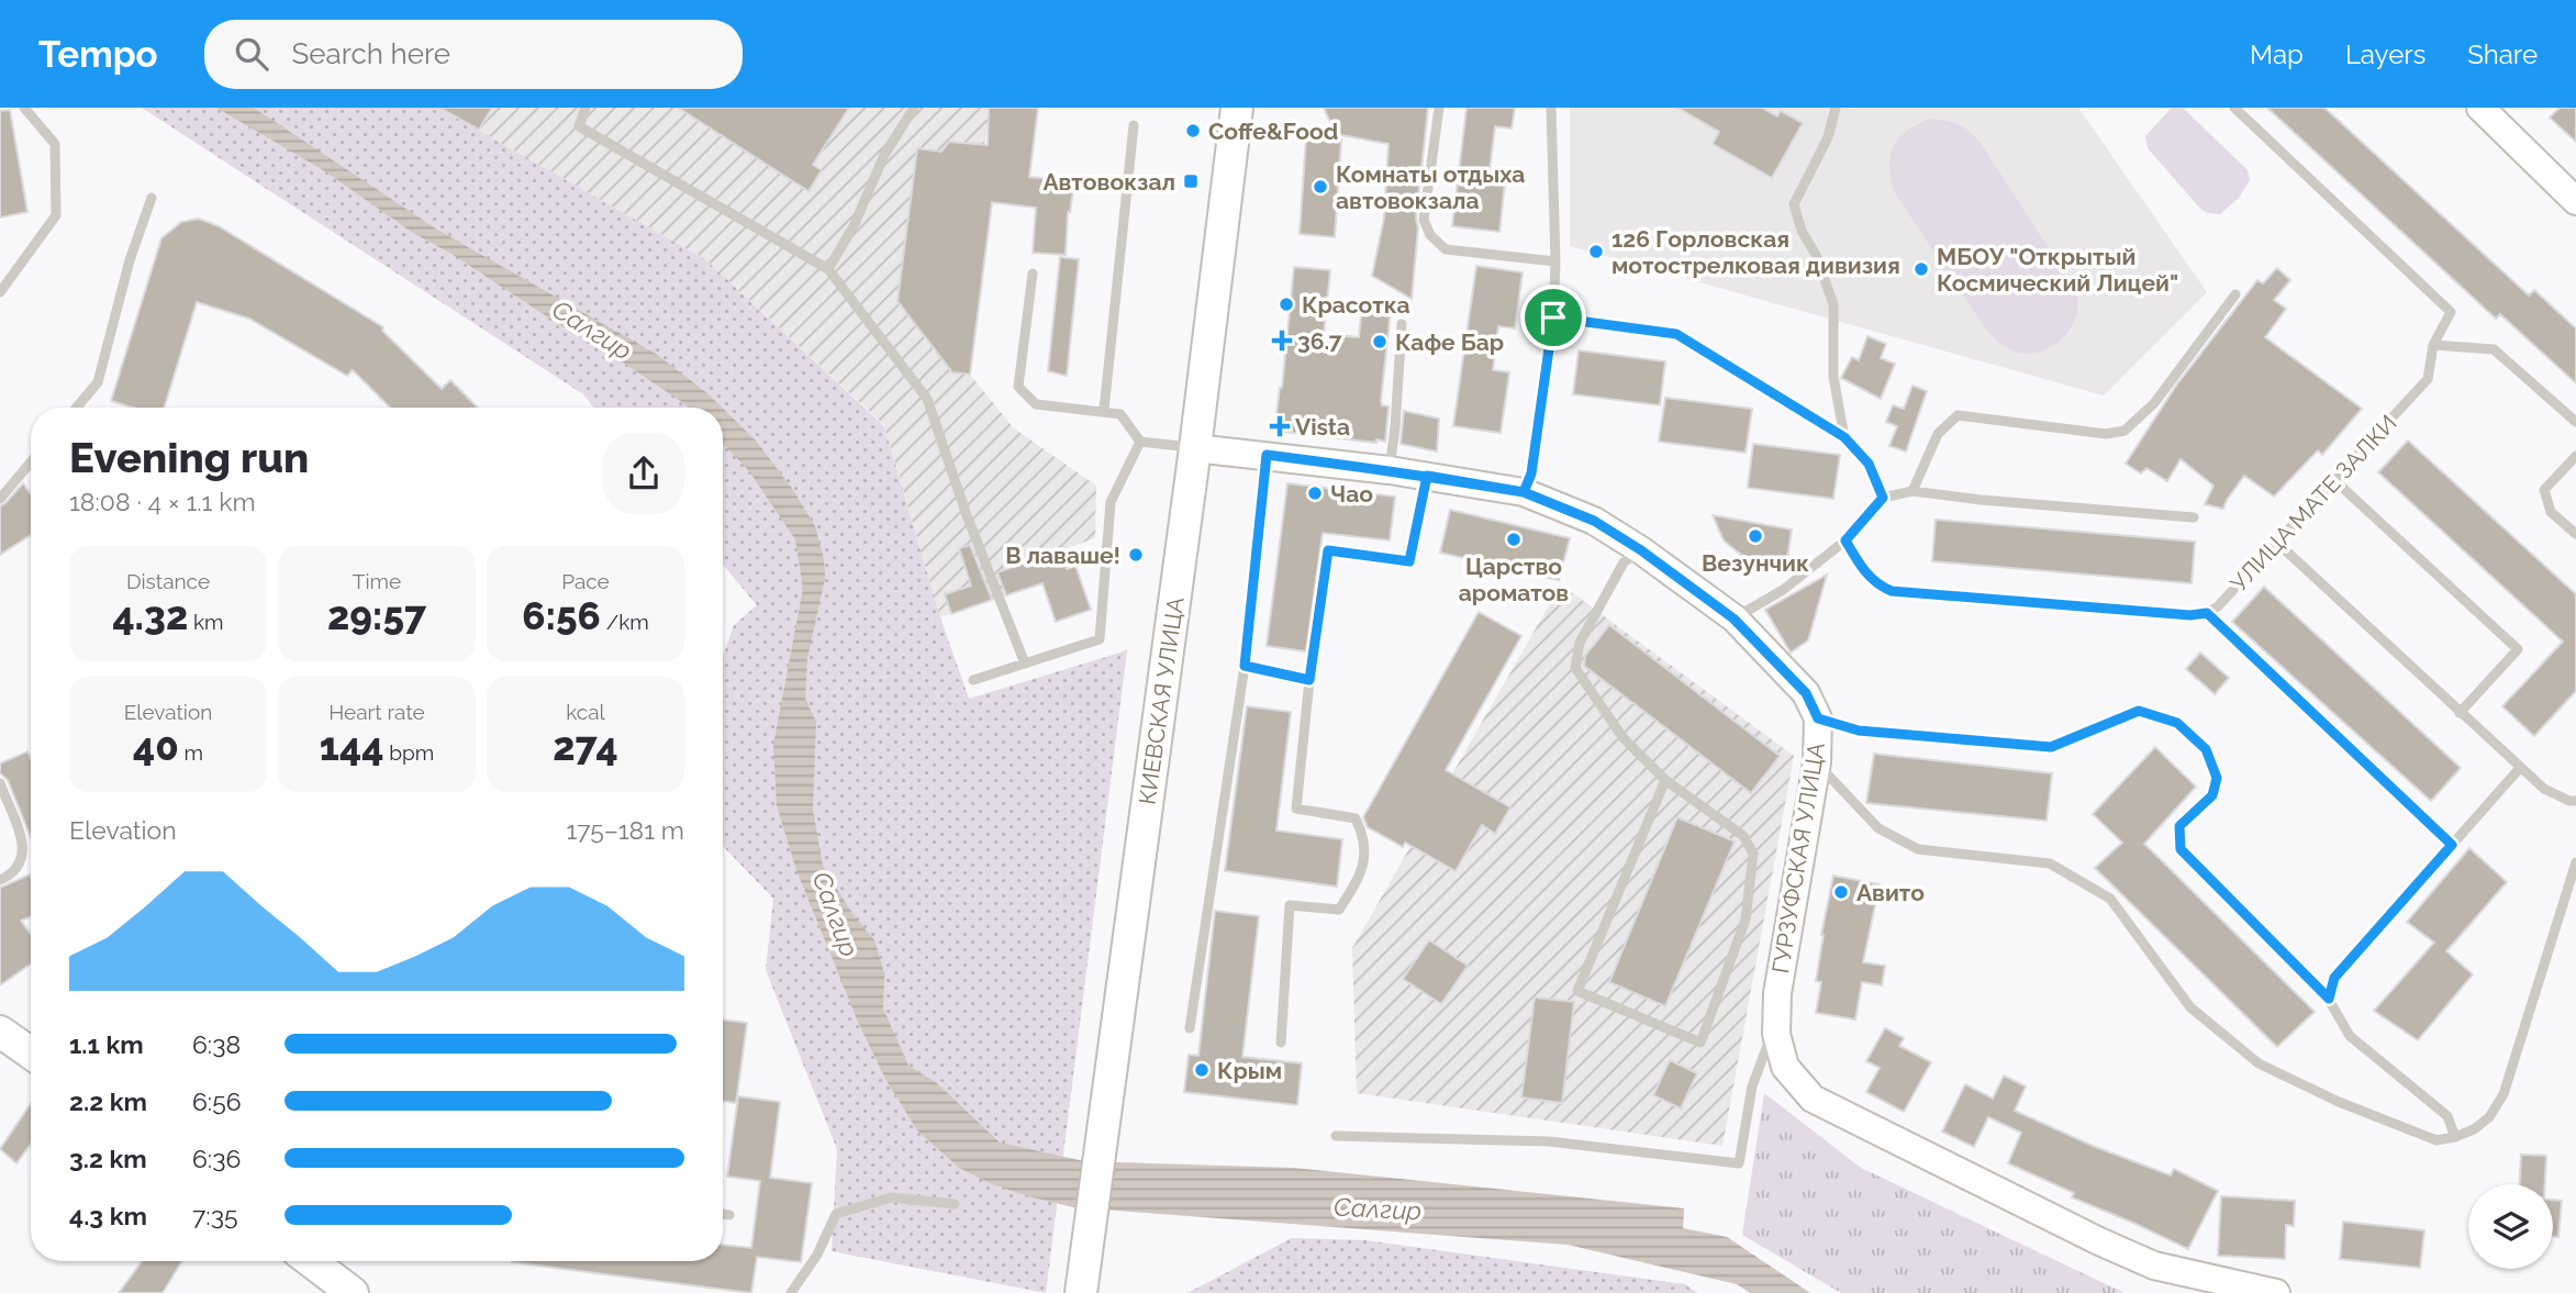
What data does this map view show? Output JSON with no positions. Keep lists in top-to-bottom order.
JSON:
{
  "streets": {
    "main road": ["КИЕВСКАЯ УЛИЦА", "ГУРЗУФСКАЯ УЛИЦА"],
    "lane": ["УЛИЦА МАТЕ ЗАЛКИ"]
  },
  "crossings": [
    ["КИЕВСКАЯ УЛИЦА", "ГУРЗУФСКАЯ УЛИЦА"]
  ],
  "water": ["Салгир"],
  "places": {
    "other": [
      "Coffe&Food",
      "Комнаты отдыха автовокзала",
      "126 Горловская мотострелковая дивизия",
      "МБОУ \"Открытый Космический Лицей\"",
      "Красотка",
      "Кафе Бар",
      "Чао",
      "Везунчик",
      "Царство ароматов",
      "В лаваше!",
      "Авито",
      "Крым"
    ],
    "transit": ["Автовокзал"],
    "health": ["36.7", "Vista"]
  },
  "page": {
    "header": "Tempo",
    "search": "Search here",
    "nav": ["Map", "Layers", "Share"],
    "heading": ["Evening run", "18:08 · 4 × 1.1 km"],
    "stats": [
      ["Distance", "4.32 km"],
      ["Time", "29:57"],
      ["Pace", "6:56 /km"],
      ["Elevation", "40 m"],
      ["Heart rate", "144 bpm"],
      ["kcal", "274"]
    ],
    "chart": ["Elevation", "175–181 m"],
    "list": [
      {
        "name": "1.1 km",
        "note": "6:38"
      },
      {
        "name": "2.2 km",
        "note": "6:56"
      },
      {
        "name": "3.2 km",
        "note": "6:36"
      },
      {
        "name": "4.3 km",
        "note": "7:35"
      }
    ]
  }
}
